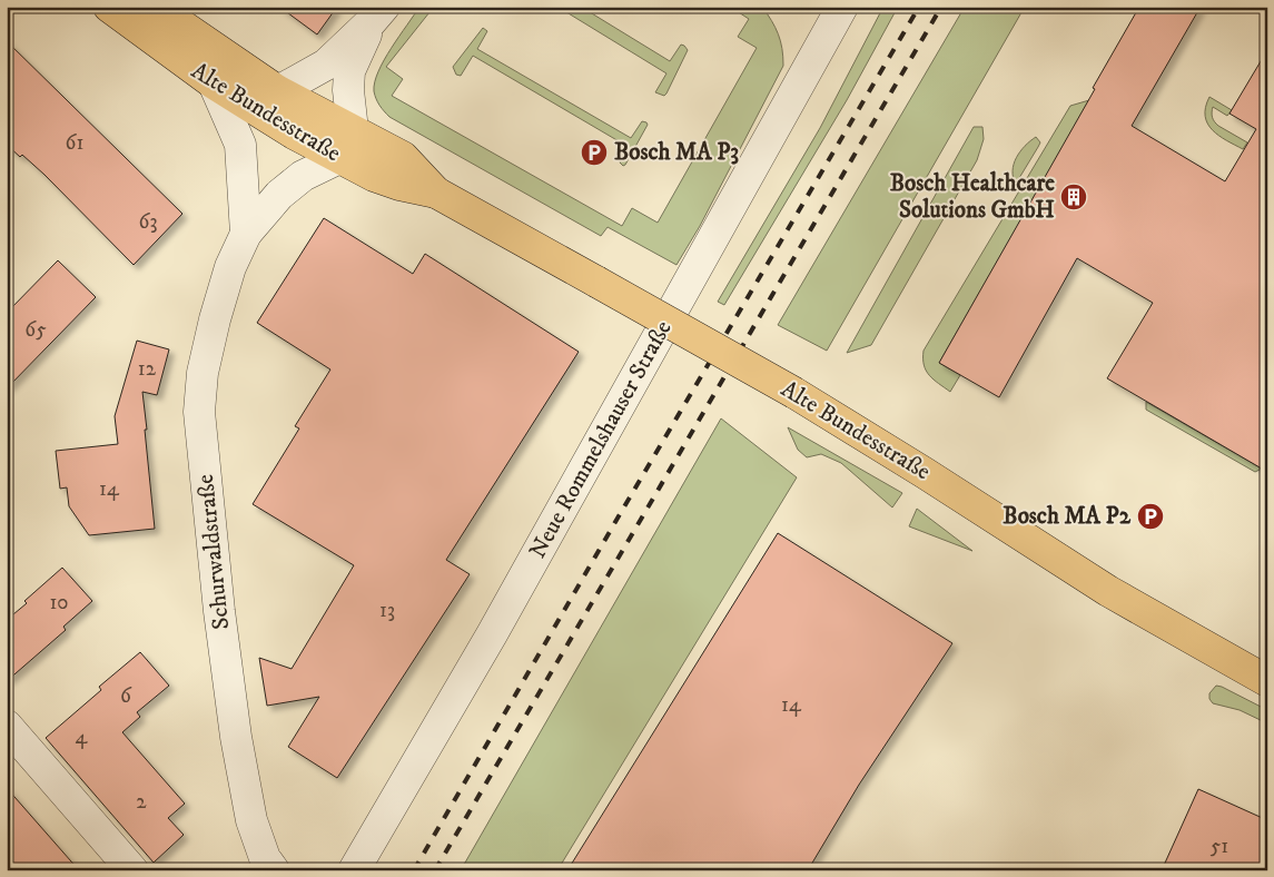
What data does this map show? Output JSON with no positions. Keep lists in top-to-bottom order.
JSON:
{
  "streets": {
    "main road": ["Alte Bundesstraße"],
    "street": ["Neue Rommelshauser Straße", "Schurwaldstraße"]
  },
  "crossings": [
    ["Alte Bundesstraße", "Schurwaldstraße"]
  ],
  "places": {
    "parking": ["Bosch MA P3", "Bosch MA P2"],
    "building": ["Bosch Healthcare Solutions GmbH"]
  },
  "house_numbers": [
    "61",
    "63",
    "65",
    "12",
    "14",
    "10",
    "13",
    "6",
    "14",
    "4",
    "2",
    "51"
  ]
}
